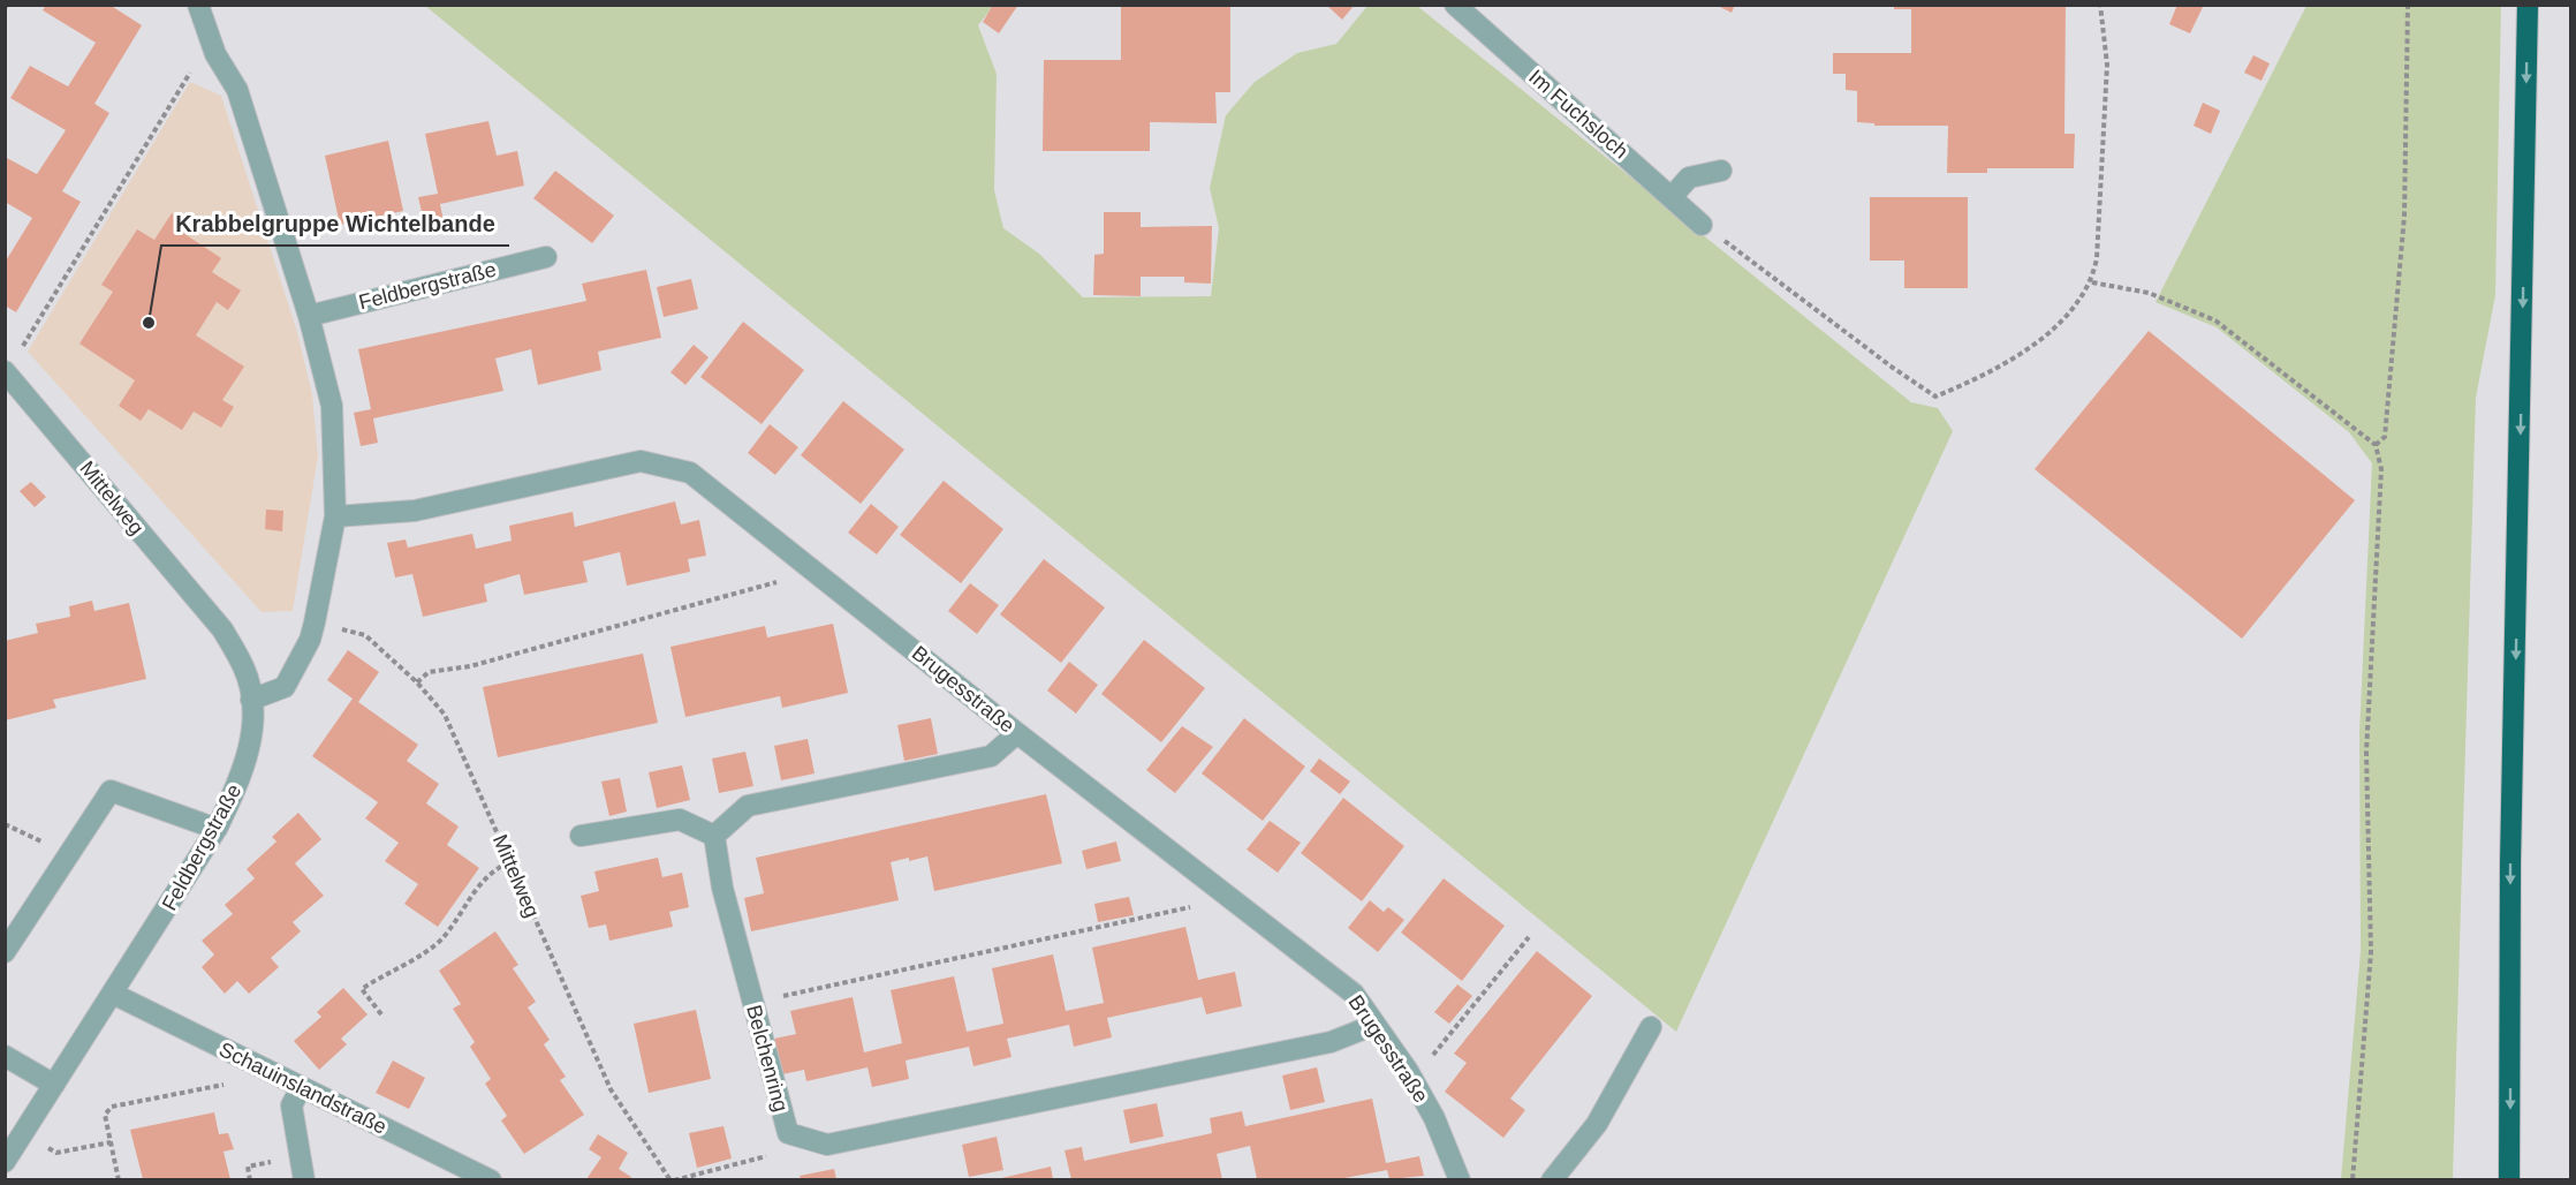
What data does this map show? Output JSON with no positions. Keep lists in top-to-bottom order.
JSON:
{
  "streets": {
    "street": [
      "Im Fuchsloch",
      "Feldbergstraße",
      "Mittelweg",
      "Brugesstraße",
      "Belchenring",
      "Schauinslandstraße"
    ]
  },
  "crossings": [
    ["Feldbergstraße", "Mittelweg"],
    ["Feldbergstraße", "Schauinslandstraße"],
    ["Brugesstraße", "Belchenring"]
  ],
  "places": ["Krabbelgruppe Wichtelbande"]
}
